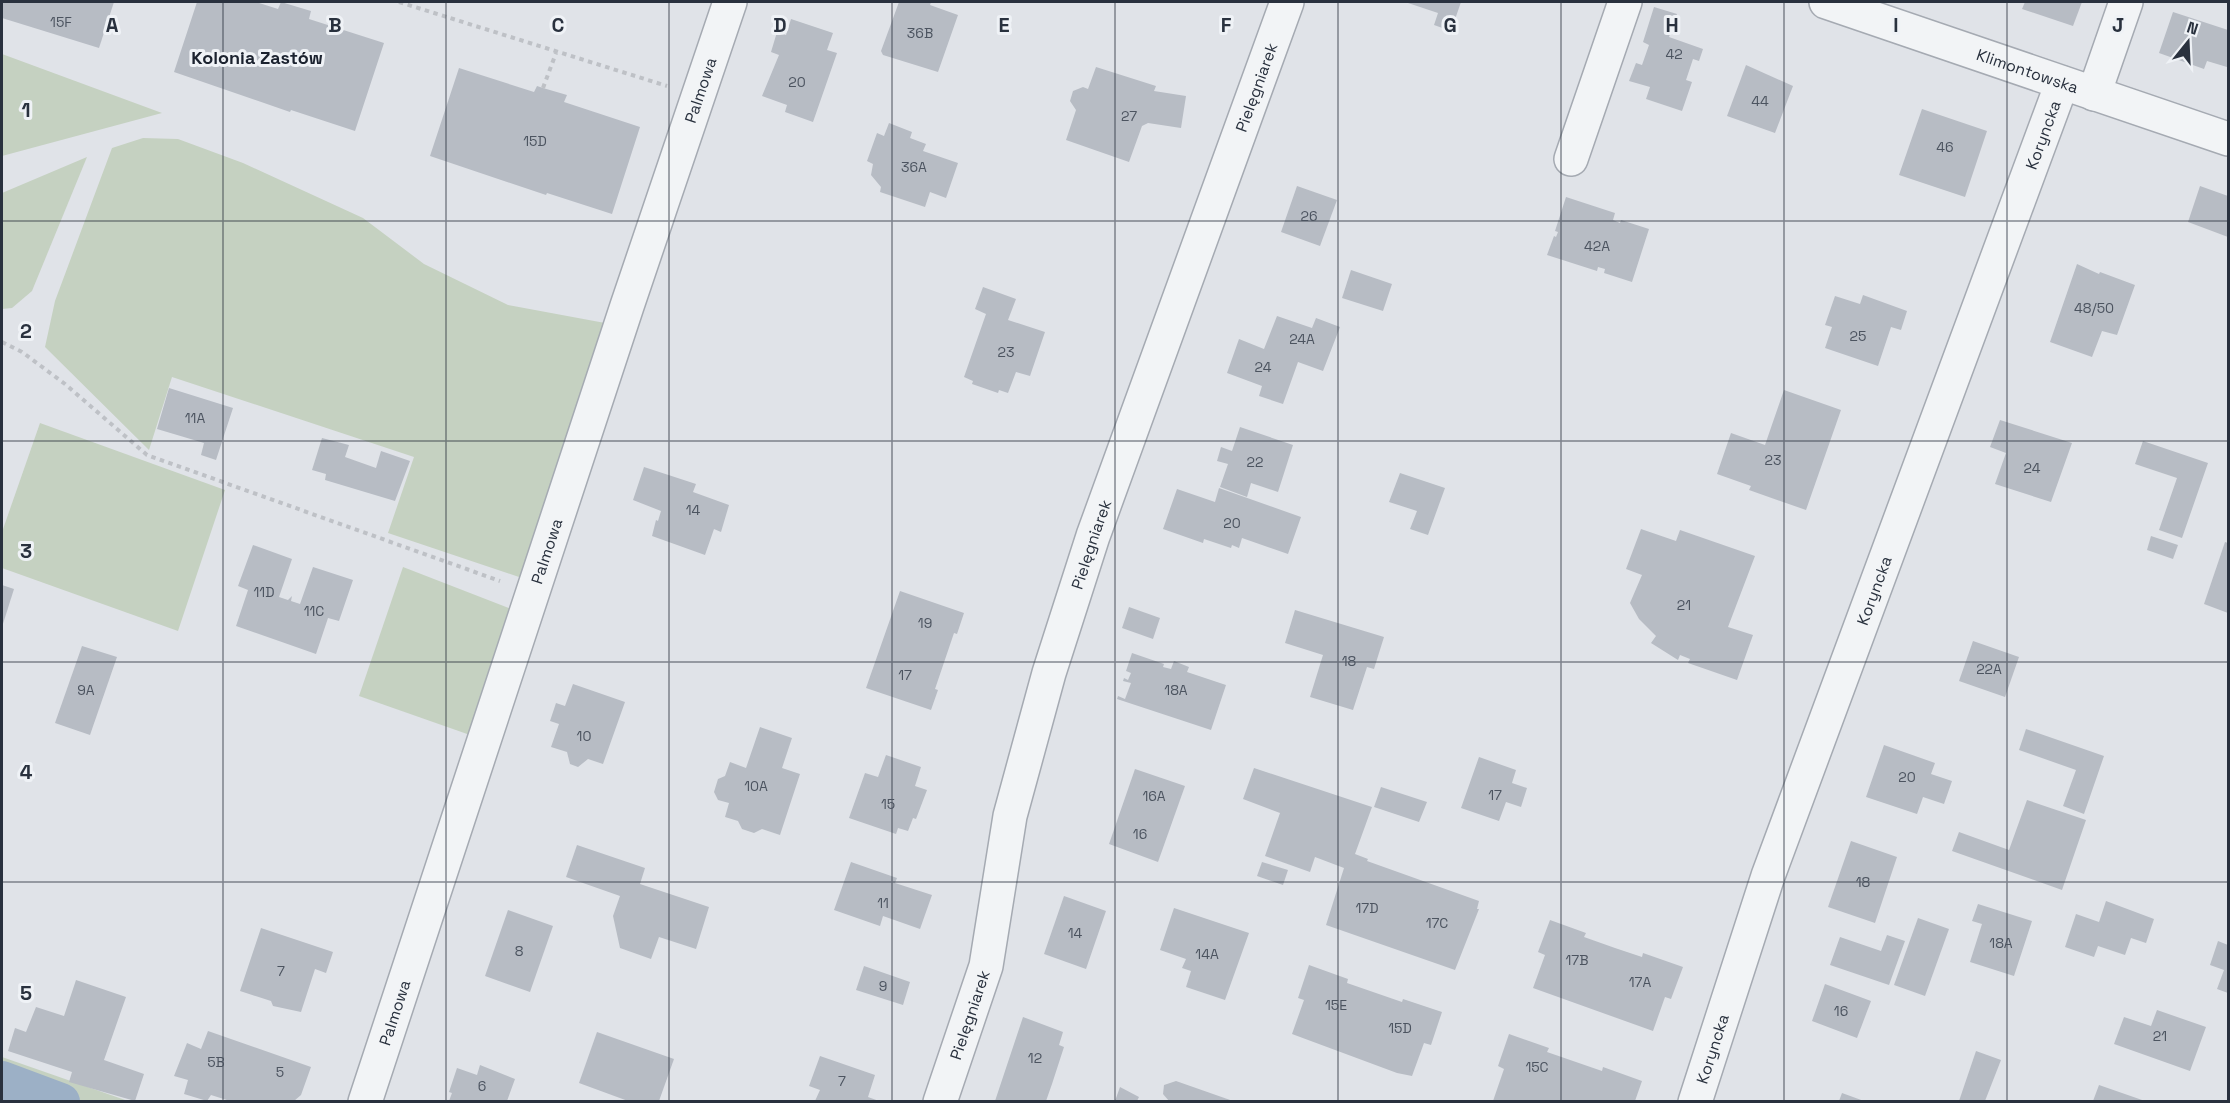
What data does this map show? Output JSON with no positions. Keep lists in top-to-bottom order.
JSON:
{
  "streets": {
    "street": [
      "Klimontowska",
      "Pielęgniarek",
      "Palmowa",
      "Koryncka"
    ]
  },
  "crossings": [
    ["Klimontowska", "Koryncka"]
  ],
  "districts": ["Kolonia Zastów"],
  "house_numbers": [
    "15F",
    "36B",
    "42",
    "20",
    "44",
    "27",
    "15D",
    "46",
    "36A",
    "26",
    "42A",
    "48/50",
    "25",
    "24A",
    "23",
    "24",
    "11A",
    "23",
    "22",
    "24",
    "14",
    "20",
    "11D",
    "21",
    "11C",
    "19",
    "18",
    "22A",
    "17",
    "9A",
    "18A",
    "10",
    "20",
    "10A",
    "17",
    "16A",
    "15",
    "16",
    "18",
    "11",
    "17D",
    "17C",
    "14",
    "18A",
    "8",
    "14A",
    "17B",
    "7",
    "17A",
    "9",
    "15E",
    "16",
    "15D",
    "21",
    "12",
    "5B",
    "15C",
    "5",
    "7",
    "6"
  ],
  "north": "top",
  "grid": {
    "columns": [
      "A",
      "B",
      "C",
      "D",
      "E",
      "F",
      "G",
      "H",
      "I",
      "J"
    ],
    "rows": [
      "1",
      "2",
      "3",
      "4",
      "5"
    ]
  }
}
